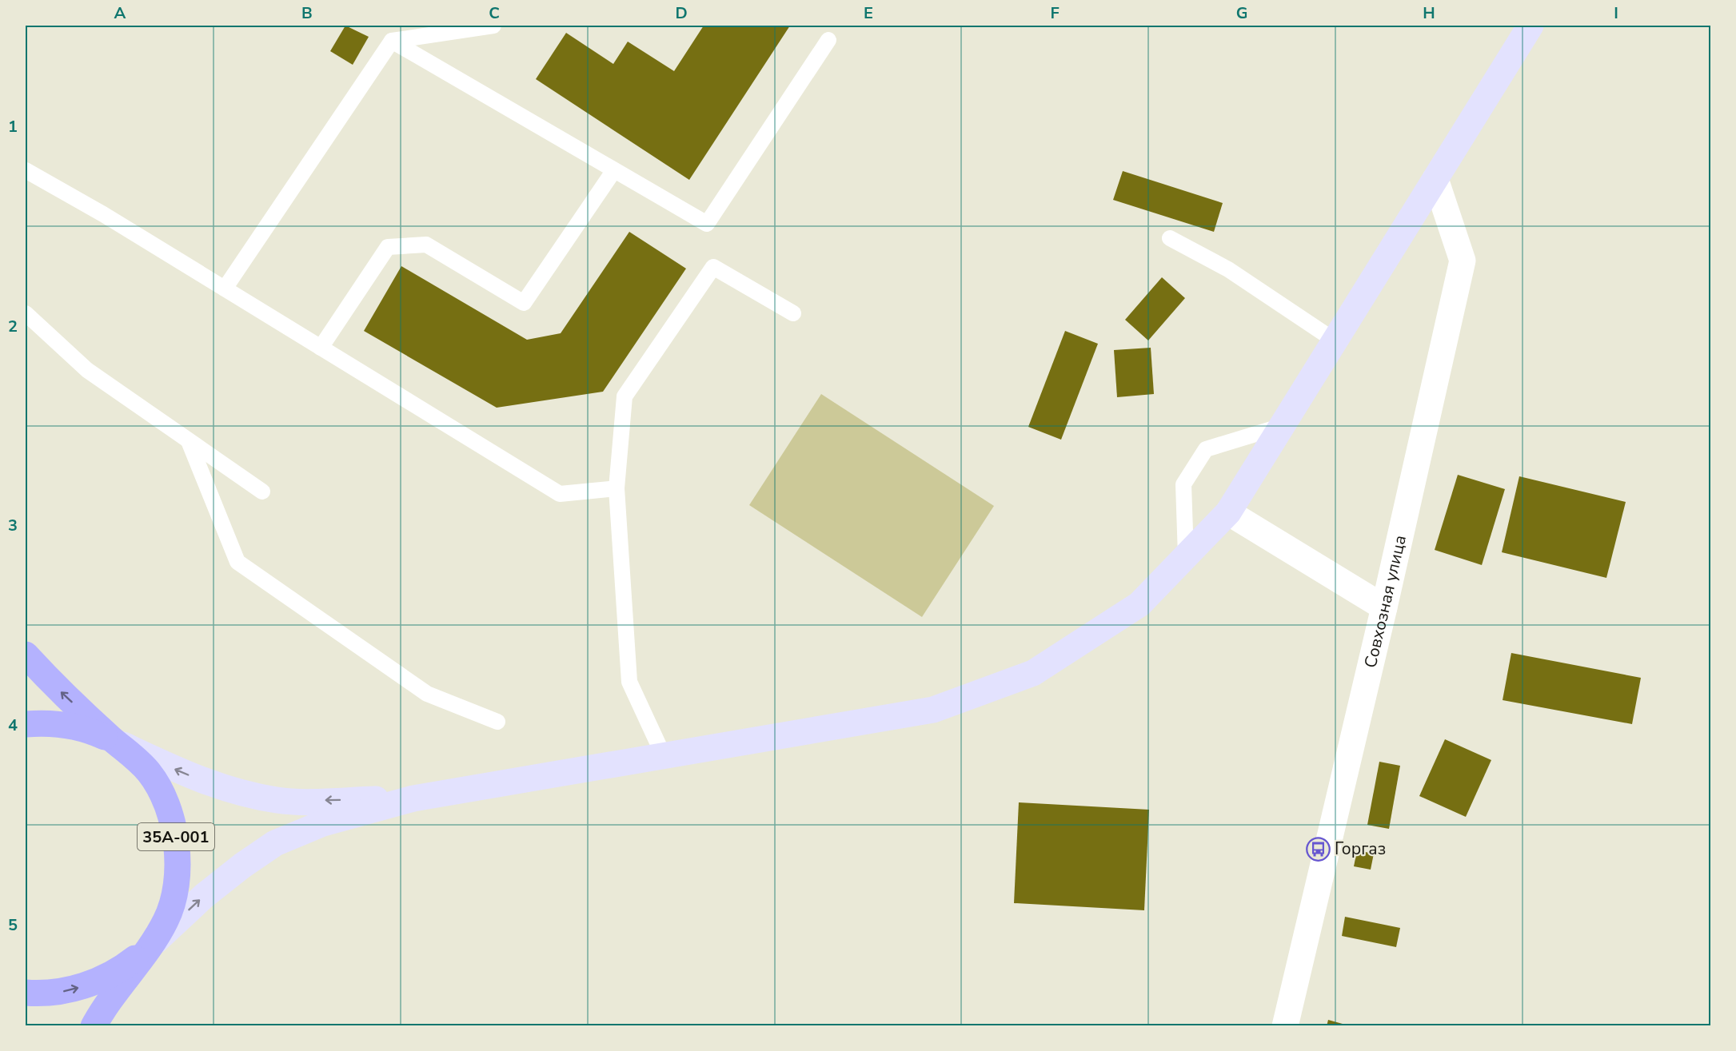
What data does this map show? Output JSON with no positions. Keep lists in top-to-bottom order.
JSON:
{
  "streets": {
    "highway": ["35А-001"],
    "street": ["Совхозная улица"]
  },
  "places": {
    "bus stop": ["Горгаз"]
  },
  "grid": {
    "columns": [
      "A",
      "B",
      "C",
      "D",
      "E",
      "F",
      "G",
      "H",
      "I"
    ],
    "rows": [
      "1",
      "2",
      "3",
      "4",
      "5"
    ]
  }
}
